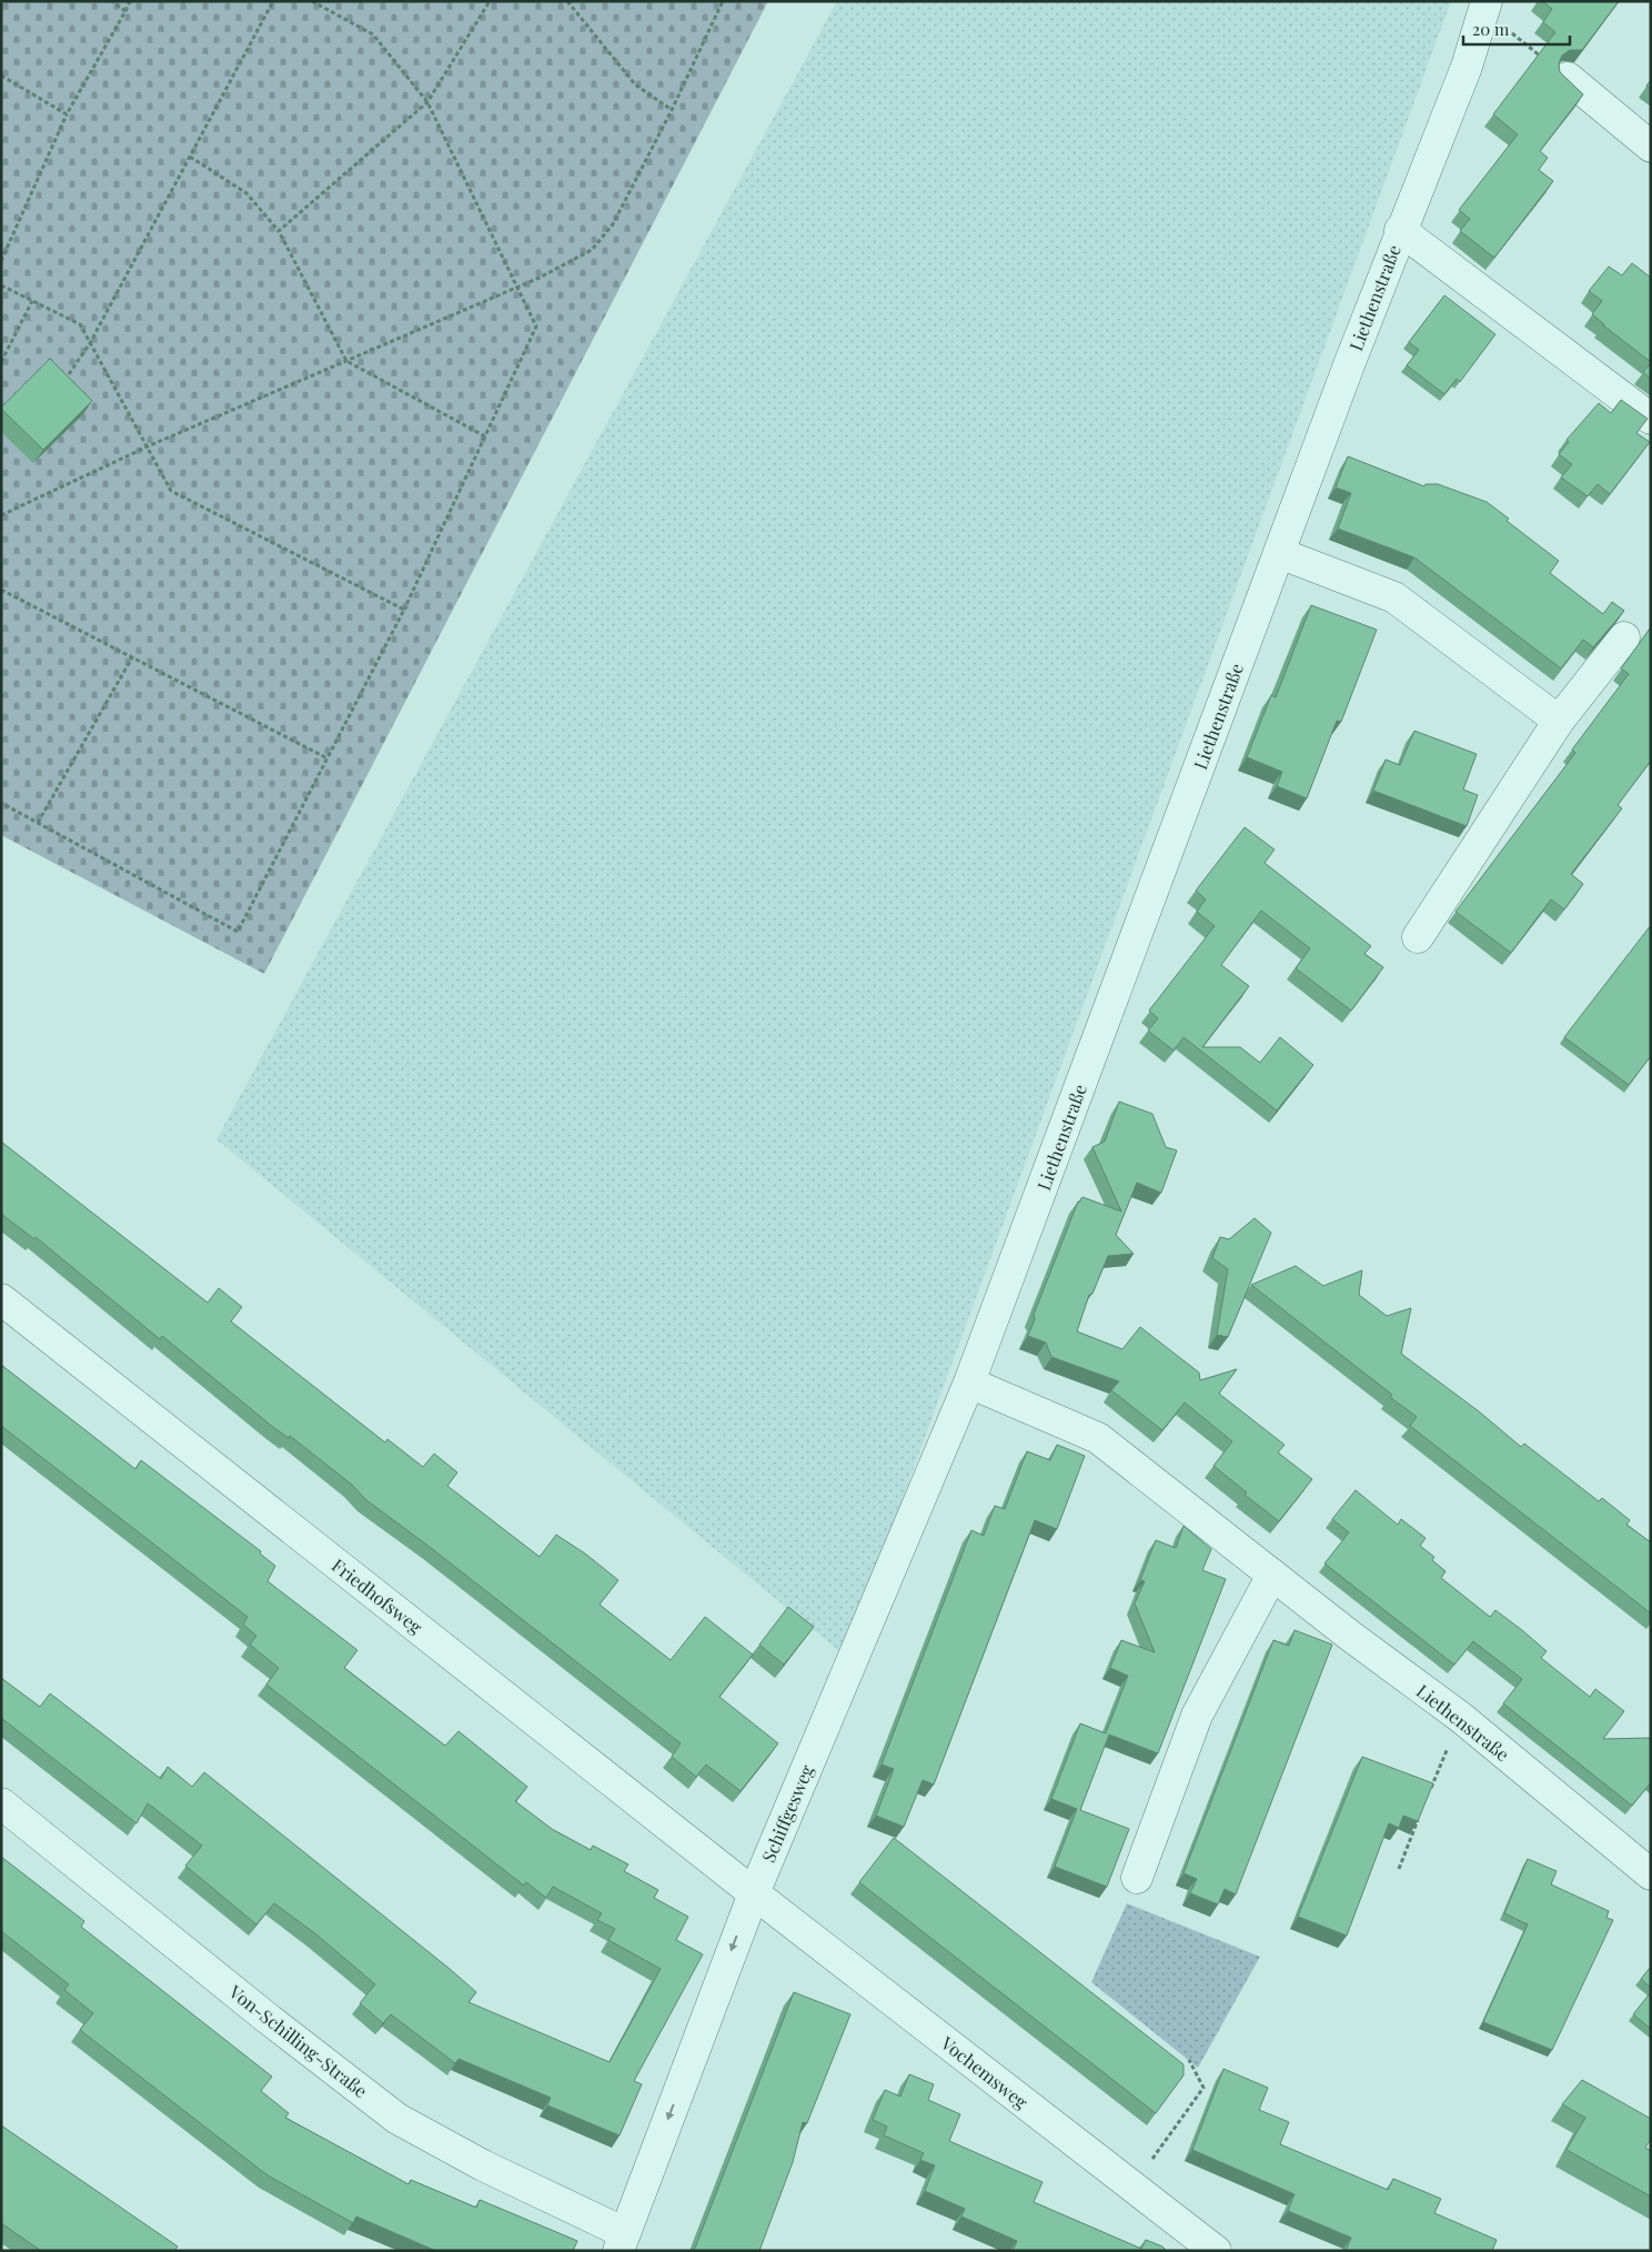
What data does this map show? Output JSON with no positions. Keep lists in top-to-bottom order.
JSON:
{
  "streets": {
    "street": [
      "Liethenstraße",
      "Friedhofsweg",
      "Schiffgesweg",
      "Von-Schilling-Straße",
      "Vochemsweg"
    ]
  },
  "crossings": [
    ["Liethenstraße", "Schiffgesweg"],
    ["Friedhofsweg", "Schiffgesweg"],
    ["Friedhofsweg", "Vochemsweg"],
    ["Schiffgesweg", "Von-Schilling-Straße"],
    ["Schiffgesweg", "Vochemsweg"]
  ],
  "one_way": ["Schiffgesweg"],
  "scale_bar": "20 m"
}
